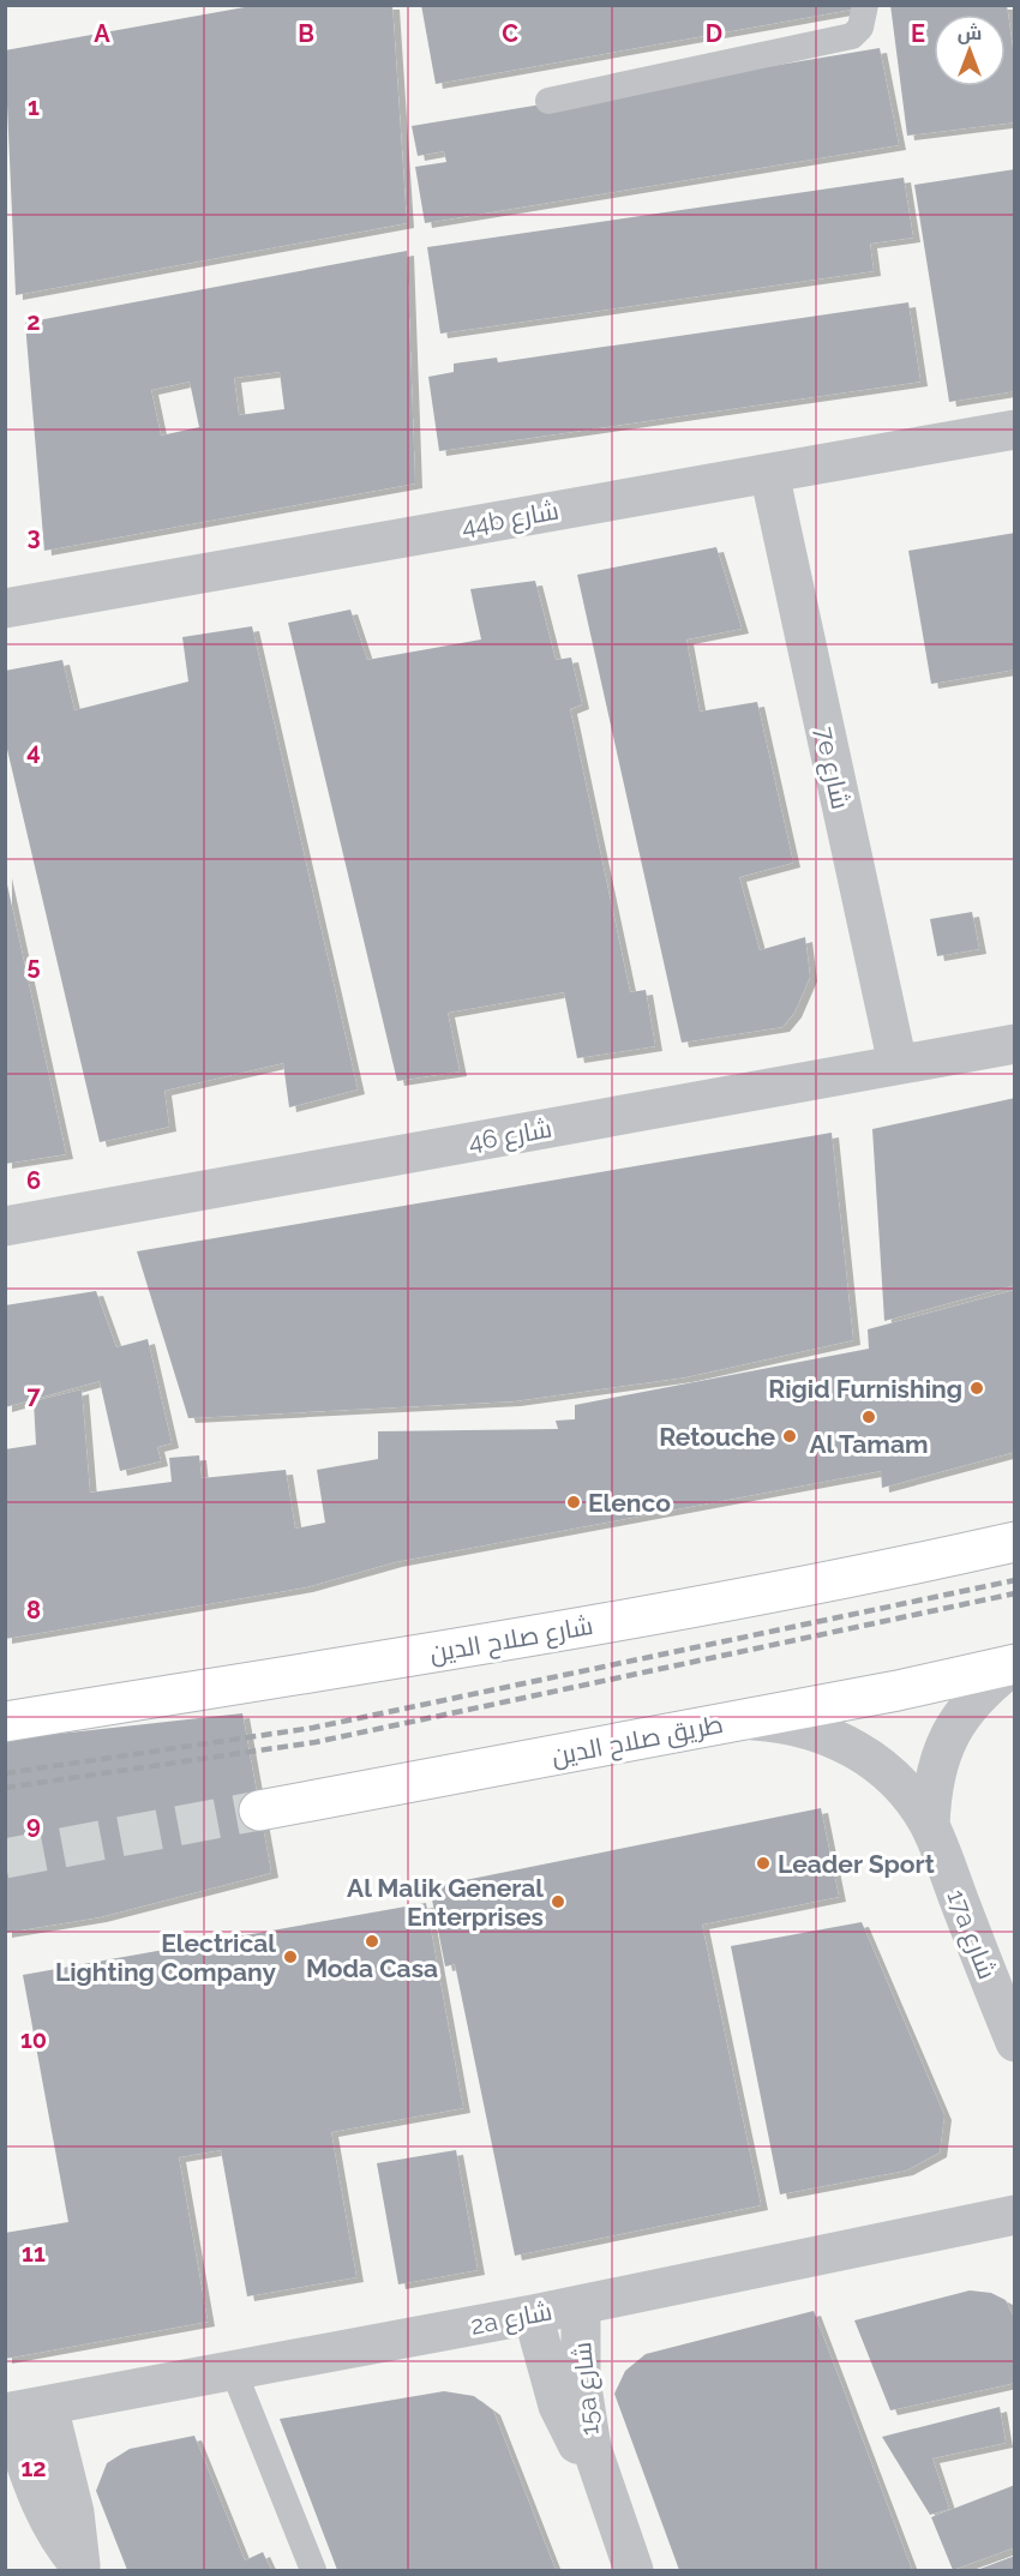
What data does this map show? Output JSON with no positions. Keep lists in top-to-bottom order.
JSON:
{
  "streets": {
    "main road": ["شارع صلاح الدين", "طريق صلاح الدين"],
    "street": [
      "44b شارع",
      "7e شارع",
      "شارع 46",
      "17a شارع",
      "2a شارع",
      "15a شارع"
    ]
  },
  "crossings": [
    ["44b شارع", "7e شارع"],
    ["7e شارع", "شارع 46"],
    ["طريق صلاح الدين", "17a شارع"],
    ["2a شارع", "15a شارع"]
  ],
  "places": [
    "Rigid Furnishing",
    "Al Tamam",
    "Retouche",
    "Elenco",
    "Leader Sport",
    "Al Malik General Enterprises",
    "Moda Casa",
    "Electrical Lighting Company"
  ],
  "north": "top",
  "grid": {
    "columns": [
      "A",
      "B",
      "C",
      "D",
      "E"
    ],
    "rows": [
      "1",
      "2",
      "3",
      "4",
      "5",
      "6",
      "7",
      "8",
      "9",
      "10",
      "11",
      "12"
    ]
  }
}
